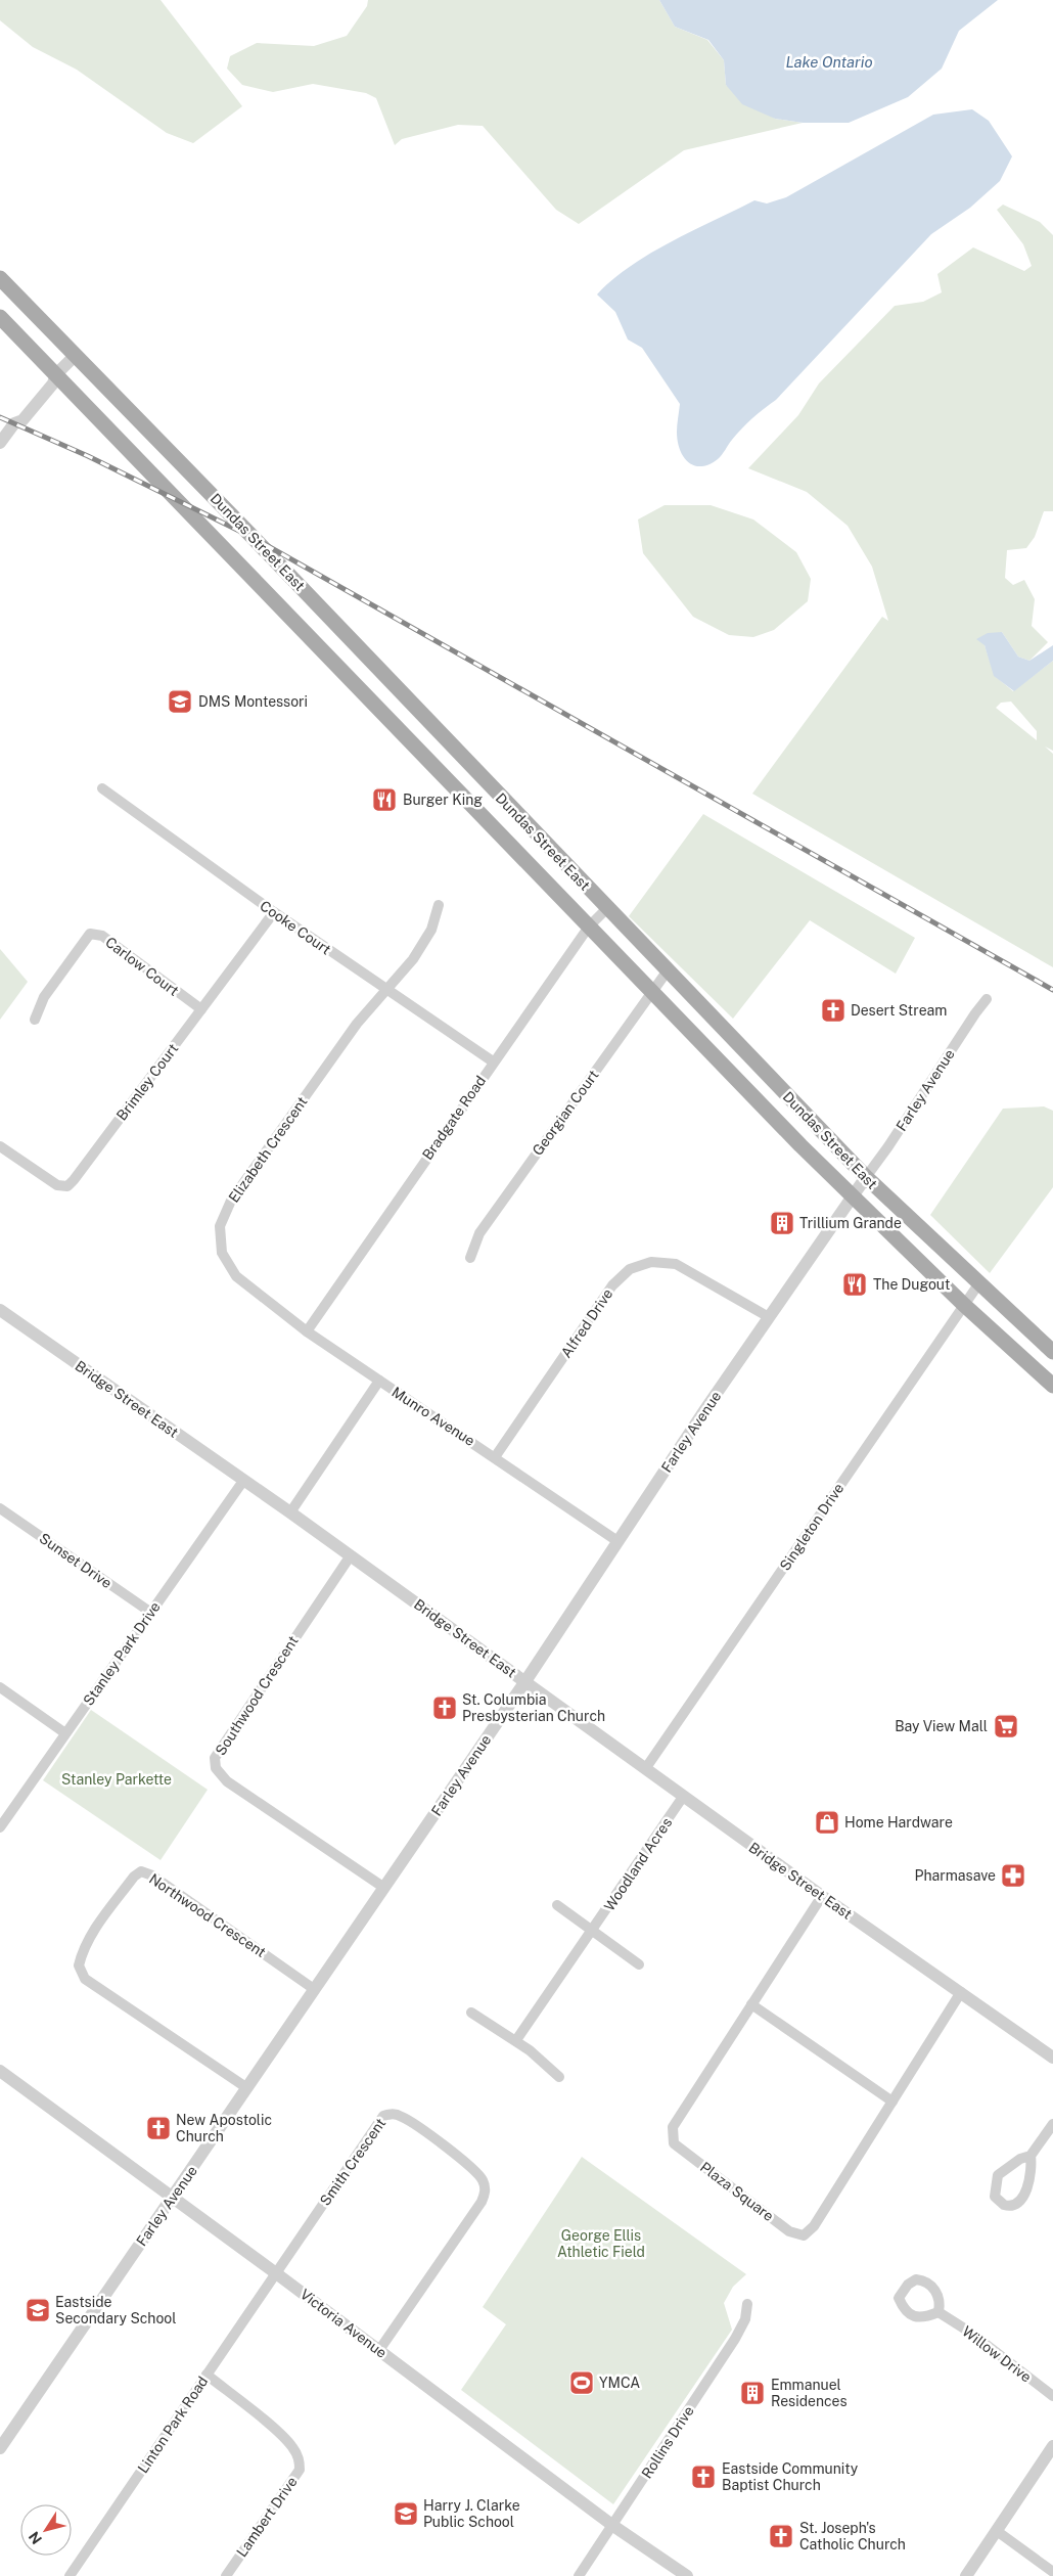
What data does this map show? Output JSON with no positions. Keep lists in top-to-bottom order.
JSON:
{
  "streets": {
    "main road": ["Dundas Street East"],
    "street": [
      "Cooke Court",
      "Carlow Court",
      "Brimley Court",
      "Farley Avenue",
      "Georgian Court",
      "Bradgate Road",
      "Elizabeth Crescent",
      "Alfred Drive",
      "Bridge Street East",
      "Munro Avenue",
      "Singleton Drive",
      "Sunset Drive",
      "Stanley Park Drive",
      "Southwood Crescent",
      "Woodland Acres",
      "Northwood Crescent",
      "Smith Crescent",
      "Plaza Square",
      "Victoria Avenue",
      "Willow Drive",
      "Linton Park Road",
      "Rollins Drive",
      "Lambert Drive"
    ]
  },
  "crossings": [
    ["Dundas Street East", "Farley Avenue"],
    ["Dundas Street East", "Georgian Court"],
    ["Dundas Street East", "Bradgate Road"],
    ["Dundas Street East", "Singleton Drive"],
    ["Cooke Court", "Brimley Court"],
    ["Cooke Court", "Bradgate Road"],
    ["Cooke Court", "Elizabeth Crescent"],
    ["Carlow Court", "Brimley Court"],
    ["Farley Avenue", "Alfred Drive"],
    ["Farley Avenue", "Bridge Street East"],
    ["Farley Avenue", "Munro Avenue"],
    ["Farley Avenue", "Southwood Crescent"],
    ["Farley Avenue", "Northwood Crescent"],
    ["Farley Avenue", "Victoria Avenue"],
    ["Bradgate Road", "Elizabeth Crescent"],
    ["Elizabeth Crescent", "Munro Avenue"],
    ["Alfred Drive", "Munro Avenue"],
    ["Bridge Street East", "Munro Avenue"],
    ["Bridge Street East", "Singleton Drive"],
    ["Bridge Street East", "Stanley Park Drive"],
    ["Bridge Street East", "Southwood Crescent"],
    ["Bridge Street East", "Woodland Acres"],
    ["Bridge Street East", "Plaza Square"],
    ["Sunset Drive", "Stanley Park Drive"],
    ["Smith Crescent", "Victoria Avenue"],
    ["Smith Crescent", "Linton Park Road"],
    ["Victoria Avenue", "Linton Park Road"],
    ["Victoria Avenue", "Rollins Drive"],
    ["Linton Park Road", "Lambert Drive"]
  ],
  "water": ["Lake Ontario"],
  "parks": ["Stanley Parkette", "George Ellis Athletic Field"],
  "places": {
    "school or university": ["DMS Montessori", "Eastside Secondary School", "Harry J. Clarke Public School"],
    "restaurant": ["Burger King", "The Dugout"],
    "church": [
      "Desert Stream",
      "St. Columbia Presbysterian Church",
      "New Apostolic Church",
      "Eastside Community Baptist Church",
      "St. Joseph's Catholic Church"
    ],
    "building": ["Trillium Grande", "Emmanuel Residences"],
    "supermarket": ["Bay View Mall"],
    "shop": ["Home Hardware"],
    "pharmacy": ["Pharmasave"],
    "sports": ["YMCA"]
  },
  "north": "bottom left"
}
